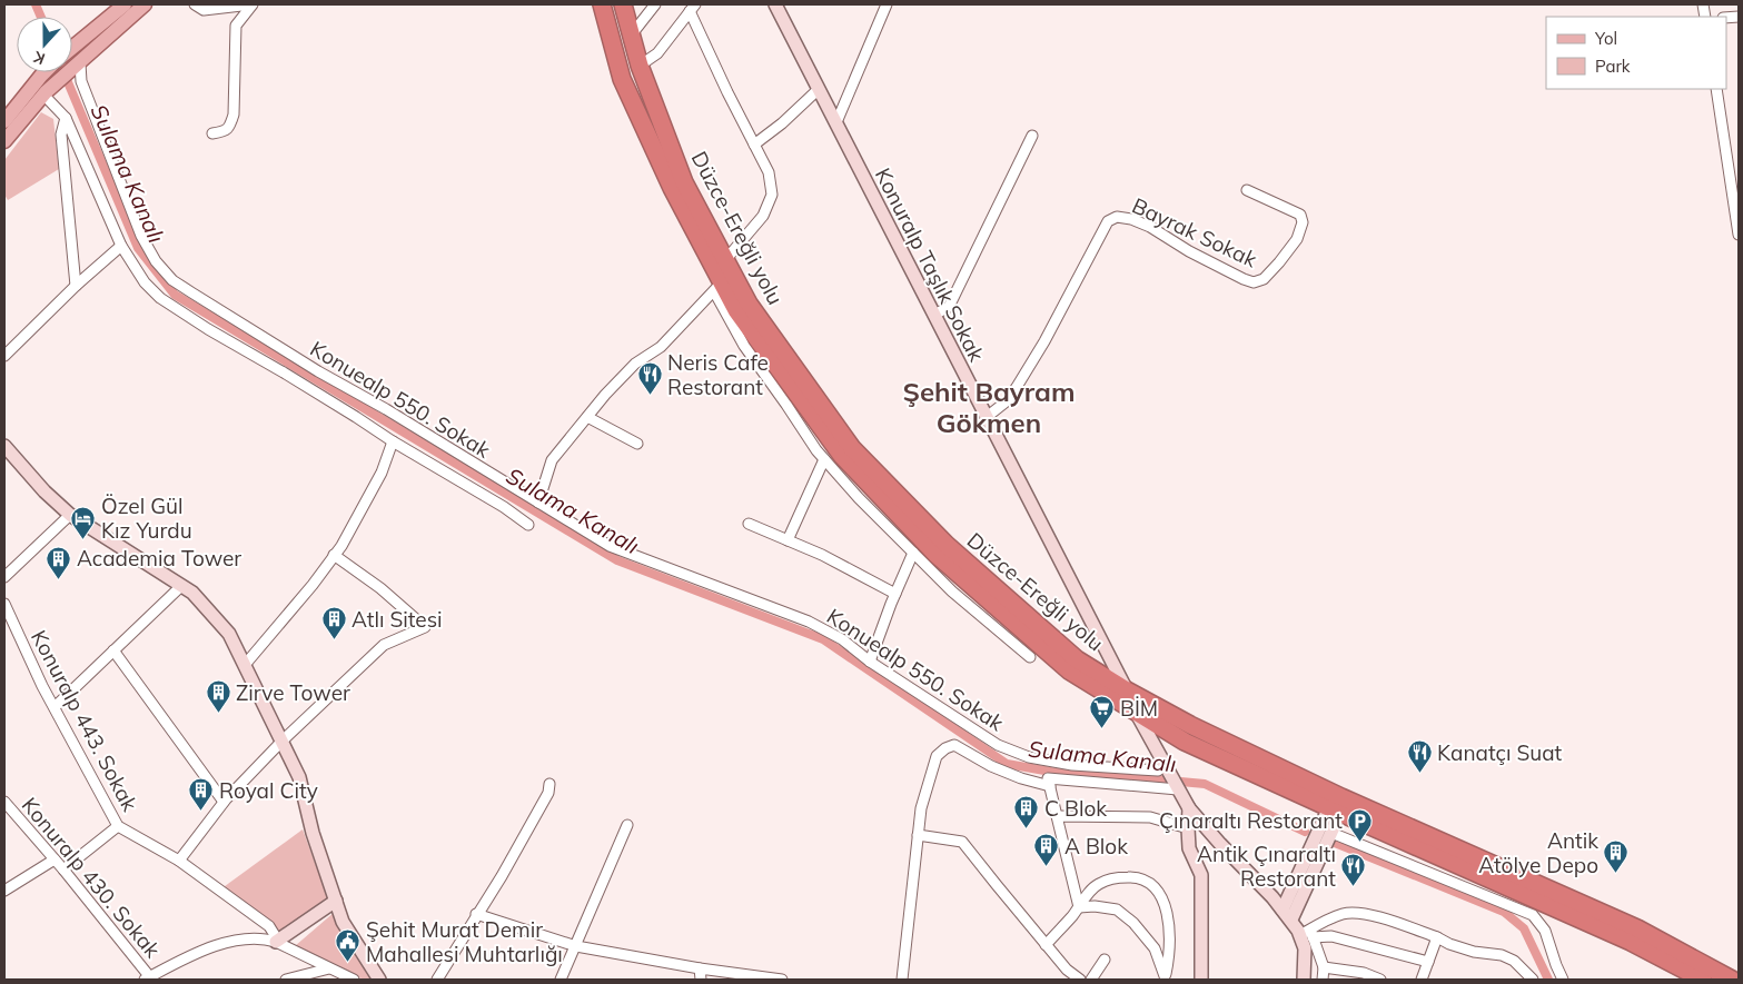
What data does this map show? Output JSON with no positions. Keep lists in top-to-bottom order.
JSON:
{
  "streets": {
    "highway": ["Düzce-Ereğli yolu"],
    "street": [
      "Bayrak Sokak",
      "Konuralp Taşlık Sokak",
      "Konuealp 550. Sokak",
      "Konuralp 443. Sokak",
      "Konuralp 430. Sokak"
    ]
  },
  "crossings": [
    ["Düzce-Ereğli yolu", "Konuralp Taşlık Sokak"],
    ["Bayrak Sokak", "Konuralp Taşlık Sokak"]
  ],
  "districts": ["Şehit Bayram Gökmen"],
  "water": ["Sulama Kanalı"],
  "places": {
    "restaurant": ["Neris Cafe Restorant", "Kanatçı Suat", "Antik Çınaraltı Restorant"],
    "hotel": ["Özel Gül Kız Yurdu"],
    "building": [
      "Academia Tower",
      "Atlı Sitesi",
      "Zirve Tower",
      "Royal City",
      "C Blok",
      "A Blok",
      "Antik Atölye Depo"
    ],
    "supermarket": ["BİM"],
    "parking": ["Çınaraltı Restorant"],
    "public building": ["Şehit Murat Demir Mahallesi Muhtarlığı"]
  },
  "legend": ["Yol", "Park"],
  "north": "bottom"
}
